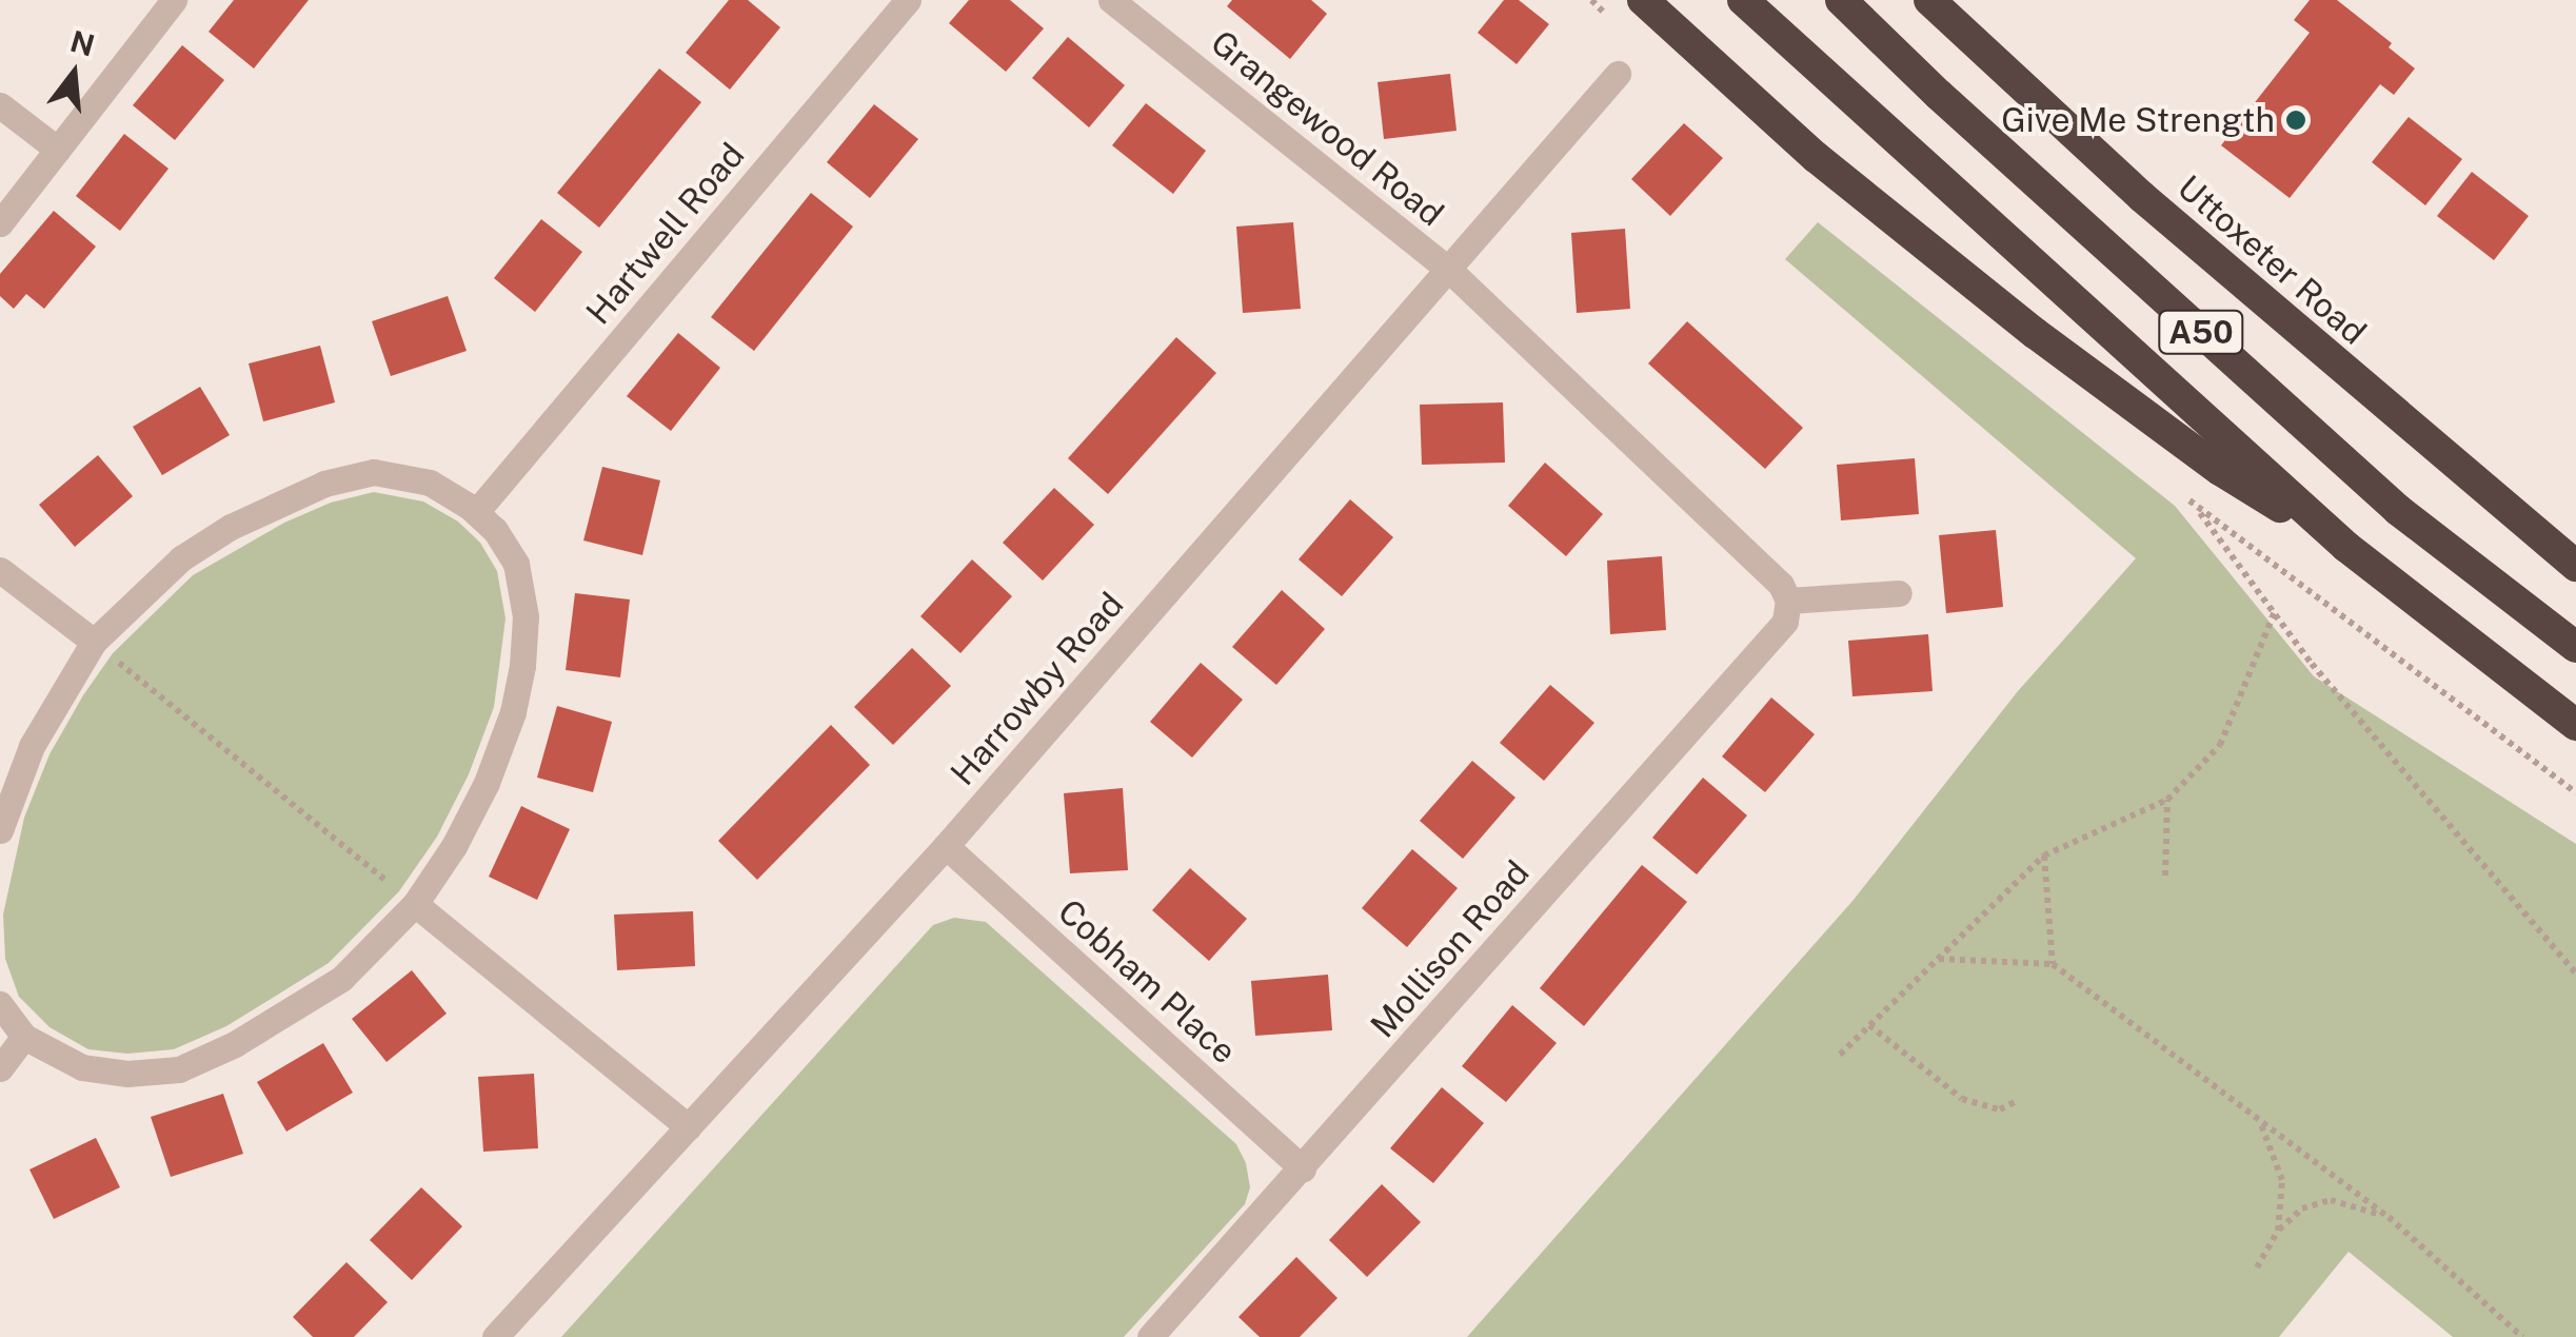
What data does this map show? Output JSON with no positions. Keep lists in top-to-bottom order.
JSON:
{
  "streets": {
    "highway": ["Uttoxeter Road", "A50"],
    "street": [
      "Grangewood Road",
      "Hartwell Road",
      "Harrowby Road",
      "Mollison Road",
      "Cobham Place"
    ]
  },
  "crossings": [
    ["Grangewood Road", "Harrowby Road"],
    ["Harrowby Road", "Cobham Place"],
    ["Mollison Road", "Cobham Place"]
  ],
  "places": ["Give Me Strength"],
  "north": "top"
}
